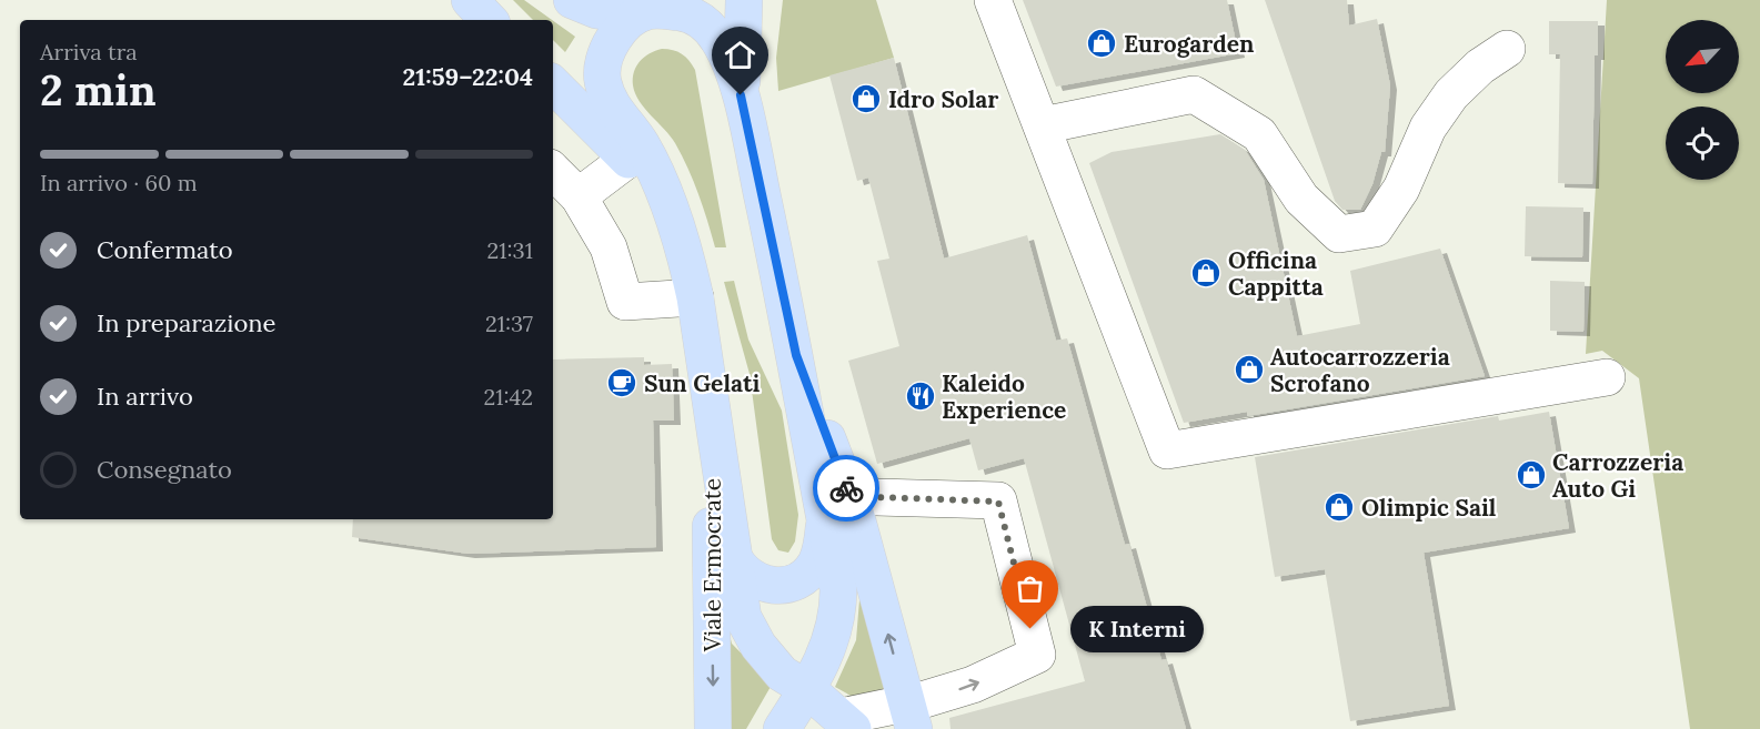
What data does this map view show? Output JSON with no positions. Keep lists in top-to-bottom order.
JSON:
{
  "streets": {
    "main road": ["Viale Ermocrate"]
  },
  "places": {
    "shop": [
      "Eurogarden",
      "Idro Solar",
      "Officina Cappitta",
      "Autocarrozzeria Scrofano",
      "Carrozzeria Auto Gi",
      "Olimpic Sail"
    ],
    "cafe": ["Sun Gelati"],
    "restaurant": ["Kaleido Experience"],
    "other": ["K Interni"]
  },
  "north": "bottom left",
  "page": {
    "heading": ["2 min", "Arriva tra", "21:59–22:04"],
    "bar": "In arrivo · 60 m",
    "list": [
      ["Confermato", "21:31"],
      ["In preparazione", "21:37"],
      ["In arrivo", "21:42"],
      "Consegnato"
    ],
    "bubble": "K Interni"
  }
}
